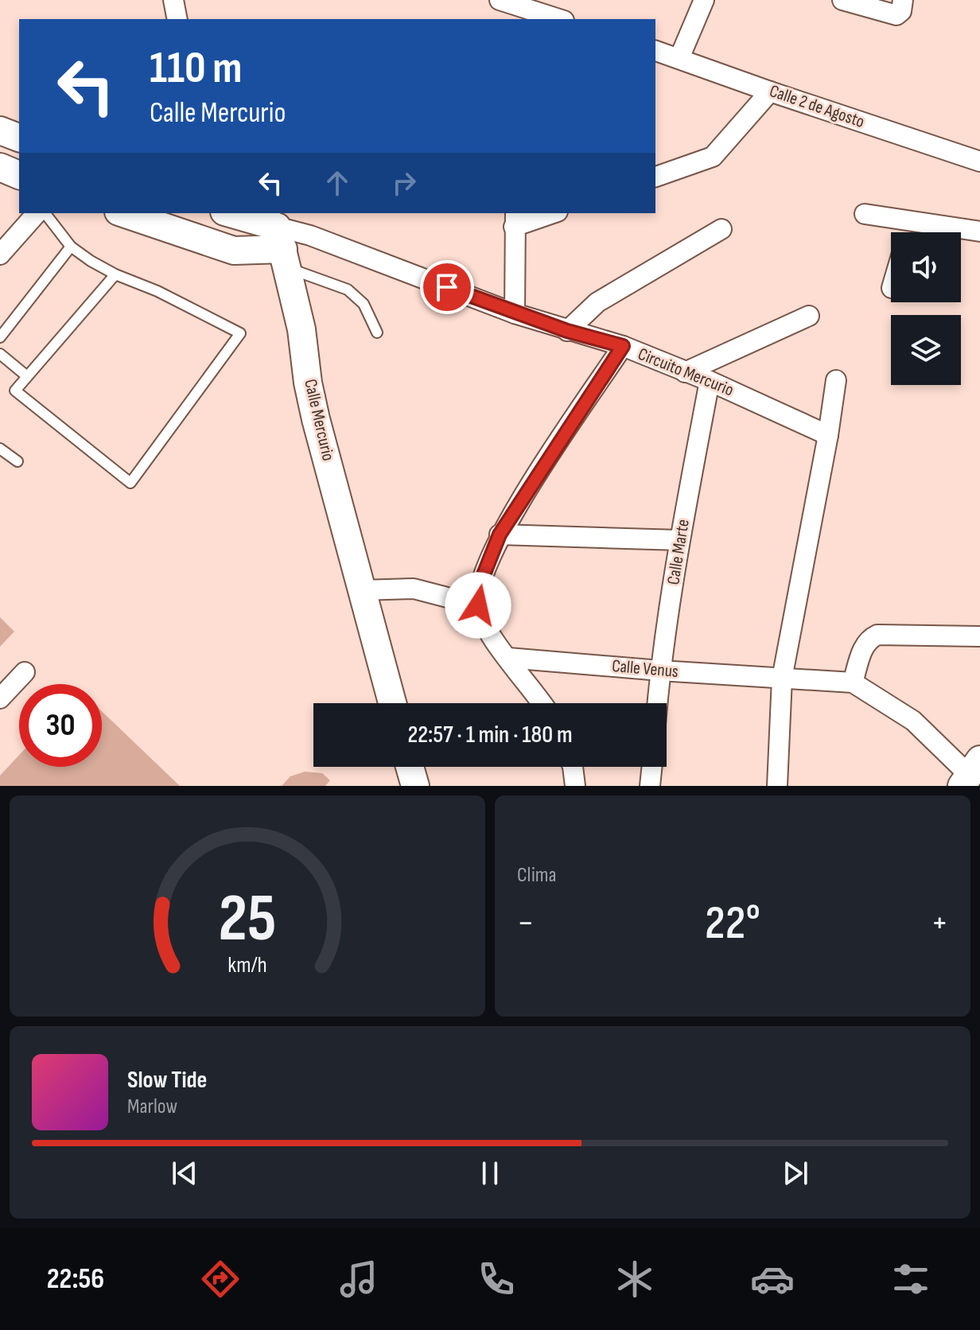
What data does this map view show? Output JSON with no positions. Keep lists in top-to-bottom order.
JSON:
{
  "streets": {
    "street": [
      "Calle 2 de Agosto",
      "Circuito Mercurio",
      "Calle Mercurio",
      "Calle Marte",
      "Calle Venus"
    ]
  },
  "crossings": [
    ["Circuito Mercurio", "Calle Marte"],
    ["Calle Marte", "Calle Venus"]
  ],
  "page": {
    "turn": ["110 m", "Calle Mercurio"],
    "limit": "30",
    "trip": "22:57 · 1 min · 180 m",
    "tile": "Clima",
    "heat": ["−", "22°", "+"],
    "song": ["Slow Tide", "Marlow"],
    "tabs": "22:56",
    "gauge": ["25", "km/h"]
  }
}
